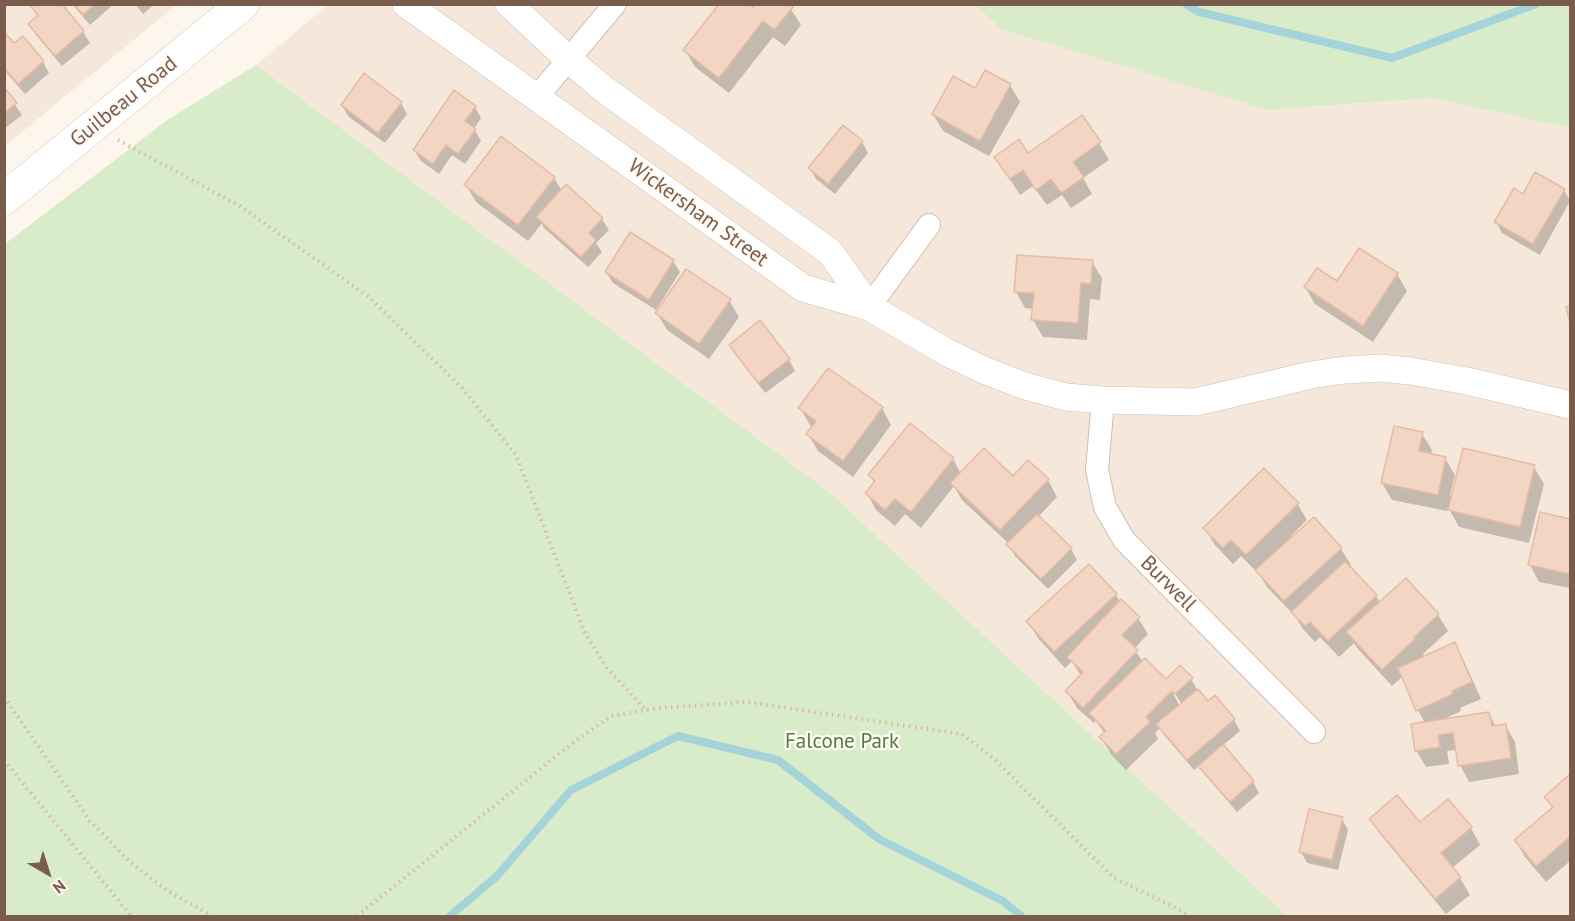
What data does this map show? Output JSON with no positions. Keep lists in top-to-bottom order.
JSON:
{
  "streets": {
    "main road": ["Guilbeau Road"],
    "street": ["Wickersham Street", "Burwell"]
  },
  "crossings": [
    ["Wickersham Street", "Burwell"]
  ],
  "parks": ["Falcone Park"],
  "north": "bottom right"
}
